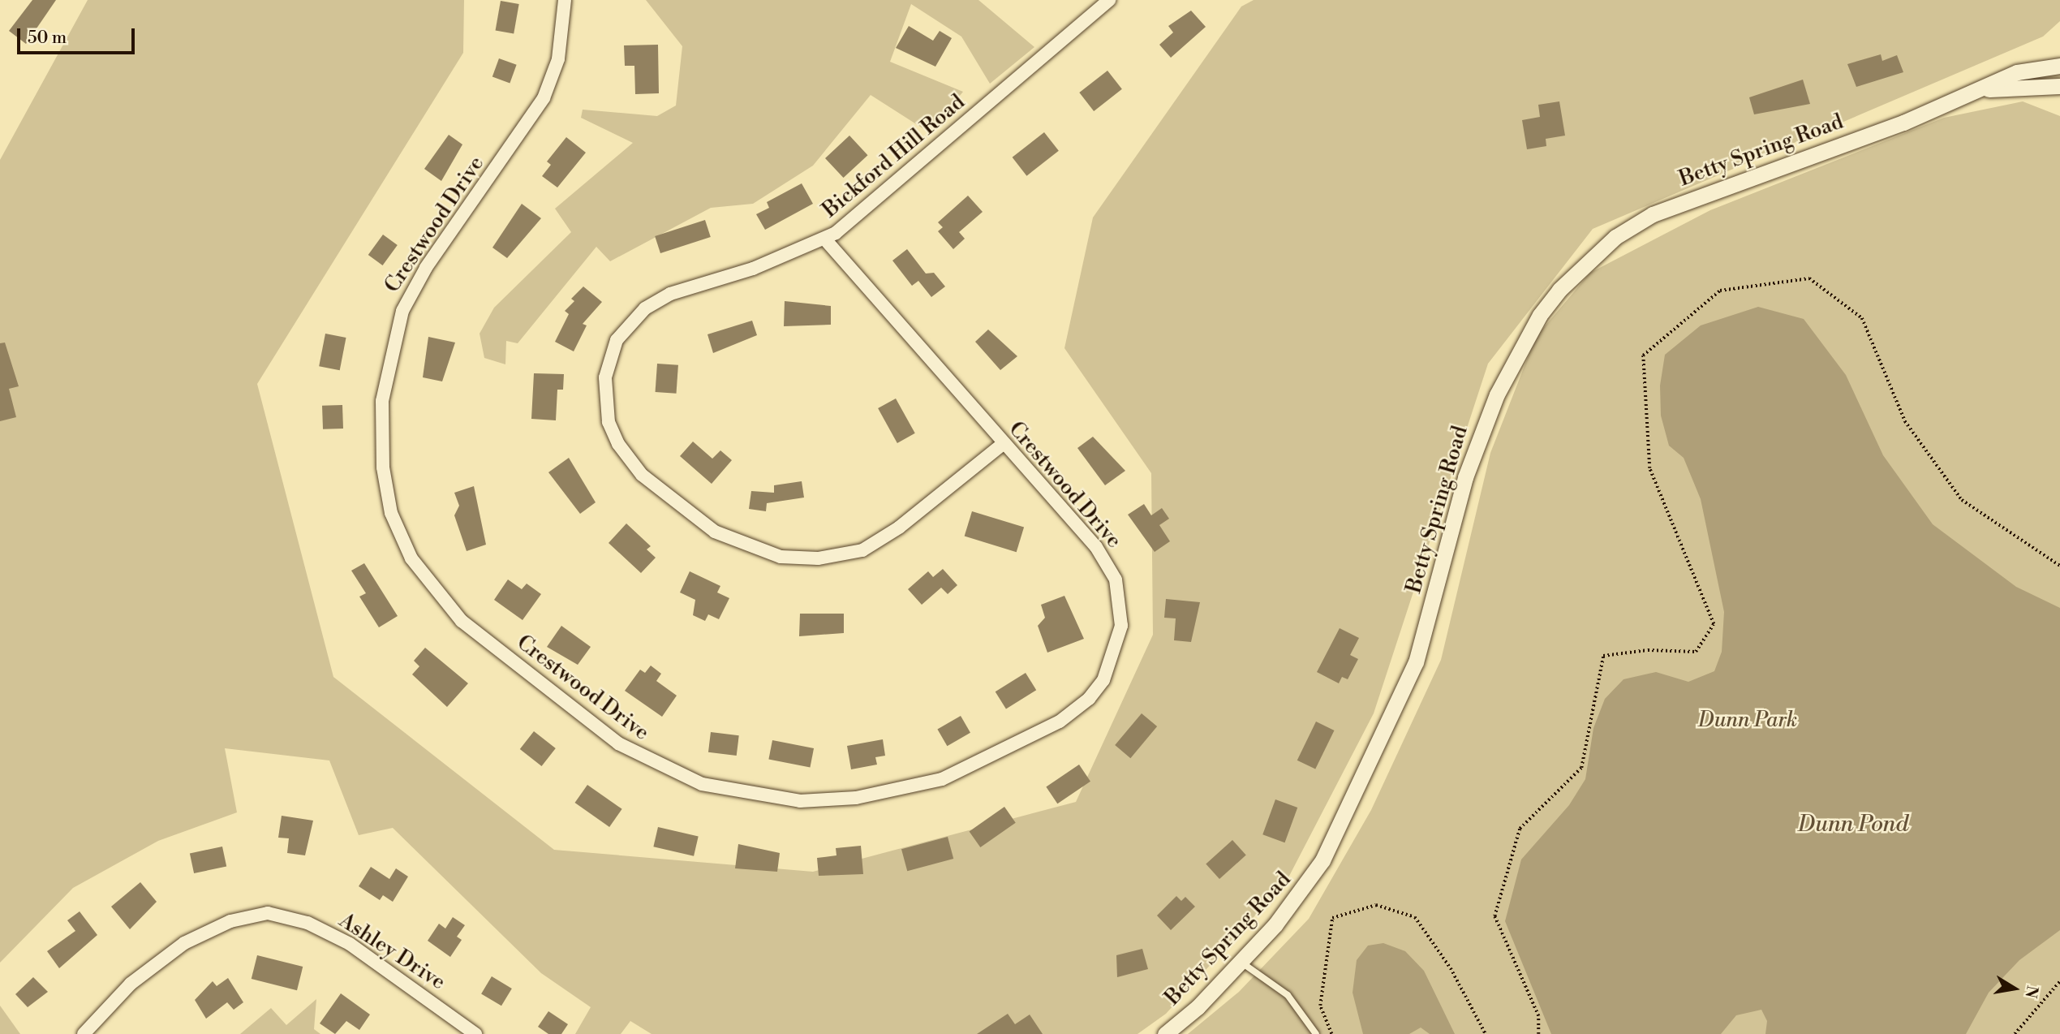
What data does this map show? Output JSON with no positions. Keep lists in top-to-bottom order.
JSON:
{
  "streets": {
    "street": [
      "Betty Spring Road",
      "Bickford Hill Road",
      "Crestwood Drive",
      "Ashley Drive"
    ]
  },
  "crossings": [
    ["Bickford Hill Road", "Crestwood Drive"]
  ],
  "water": ["Dunn Pond"],
  "parks": ["Dunn Park"],
  "scale_bar": "50 m",
  "north": "right"
}
